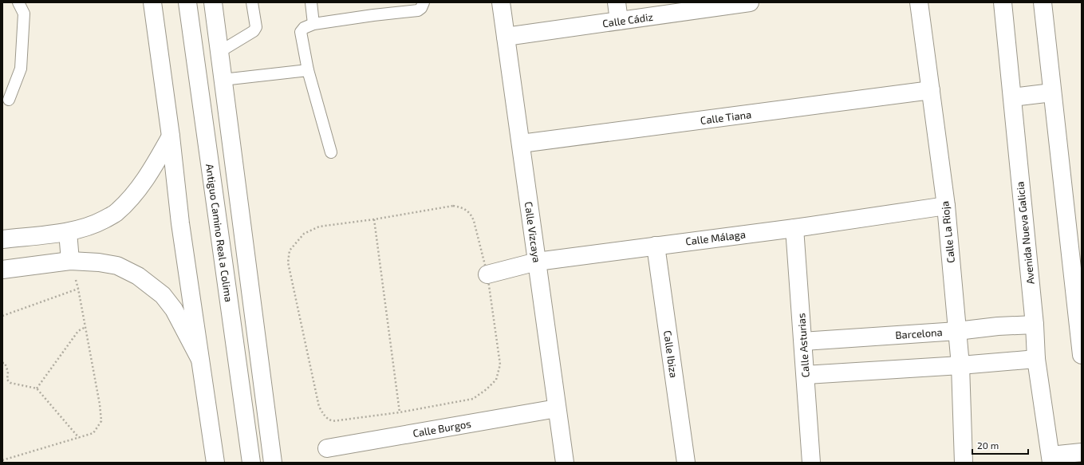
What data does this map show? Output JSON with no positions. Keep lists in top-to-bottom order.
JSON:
{
  "streets": {
    "street": [
      "Calle Cádiz",
      "Calle Tiana",
      "Calle Vizcaya",
      "Calle La Rioja",
      "Antiguo Camino Real a Colima",
      "Avenida Nueva Galicia",
      "Calle Málaga",
      "Barcelona",
      "Calle Asturias",
      "Calle Ibiza",
      "Calle Burgos"
    ]
  },
  "crossings": [
    ["Calle Cádiz", "Calle Vizcaya"],
    ["Calle Tiana", "Calle Vizcaya"],
    ["Calle Tiana", "Calle La Rioja"],
    ["Calle Vizcaya", "Calle Málaga"],
    ["Calle Vizcaya", "Calle Burgos"],
    ["Calle La Rioja", "Calle Málaga"],
    ["Calle La Rioja", "Barcelona"],
    ["Avenida Nueva Galicia", "Barcelona"],
    ["Calle Málaga", "Calle Asturias"],
    ["Calle Málaga", "Calle Ibiza"],
    ["Barcelona", "Calle Asturias"]
  ],
  "scale_bar": "20 m"
}
